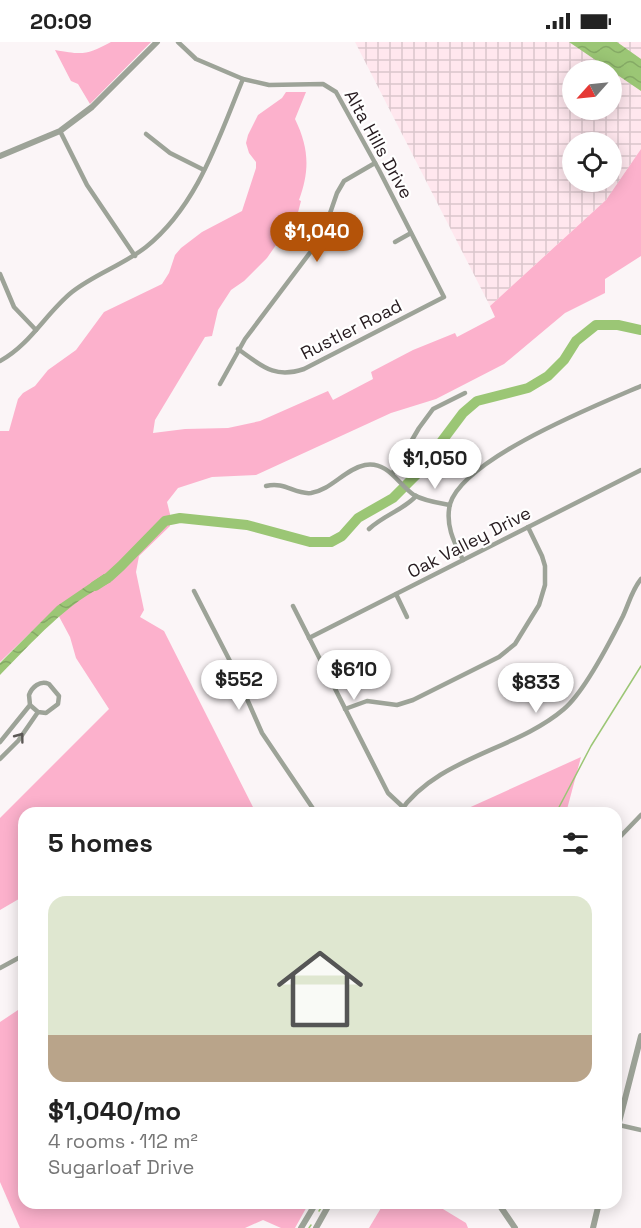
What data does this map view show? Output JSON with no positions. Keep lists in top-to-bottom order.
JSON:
{
  "streets": {
    "street": ["Alta Hills Drive", "Rustler Road", "Oak Valley Drive"]
  },
  "crossings": [
    ["Alta Hills Drive", "Rustler Road"]
  ],
  "north": "bottom left",
  "page": {
    "status": "20:09",
    "price": [
      "$1,040",
      "$1,050",
      "$610",
      "$552",
      "$833"
    ],
    "heading": "5 homes",
    "list": [
      {
        "name": "$1,040/mo",
        "note": "4 rooms · 112 m² · Sugarloaf Drive"
      }
    ]
  }
}
